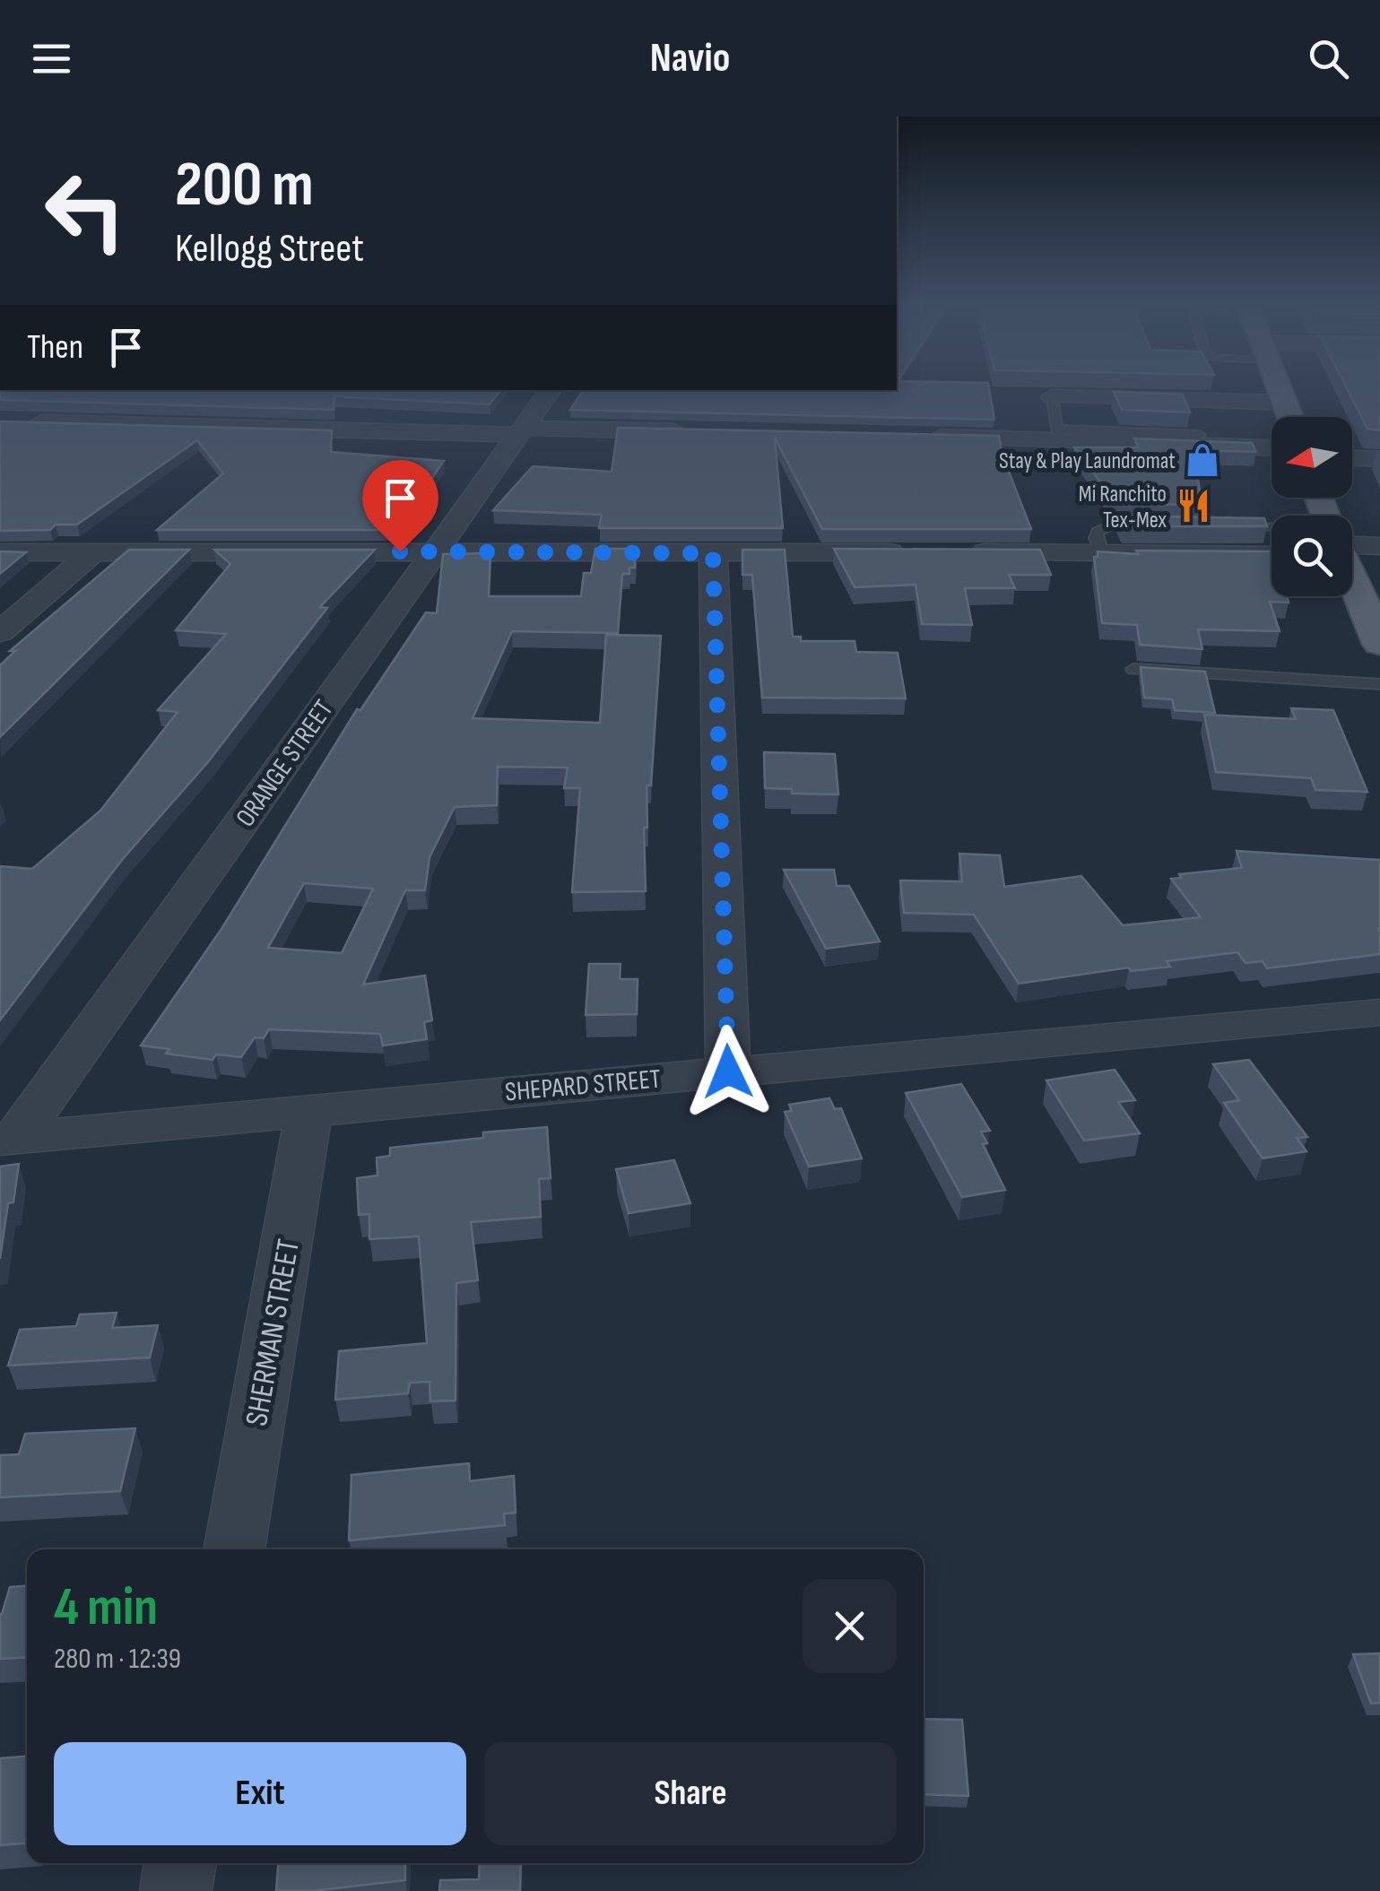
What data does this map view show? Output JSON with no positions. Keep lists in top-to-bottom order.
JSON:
{
  "streets": {
    "street": ["ORANGE STREET", "SHEPARD STREET", "SHERMAN STREET"]
  },
  "crossings": [
    ["ORANGE STREET", "SHEPARD STREET"],
    ["SHEPARD STREET", "SHERMAN STREET"]
  ],
  "places": {
    "shop": ["Stay & Play Laundromat"],
    "restaurant": ["Mi Ranchito Tex-Mex"]
  },
  "north": "left",
  "page": {
    "header": "Navio",
    "turn": ["200 m", "Kellogg Street"],
    "then": "Then",
    "heading": ["4 min", "280 m · 12:39"],
    "buttons": ["Exit", "Share"]
  }
}
